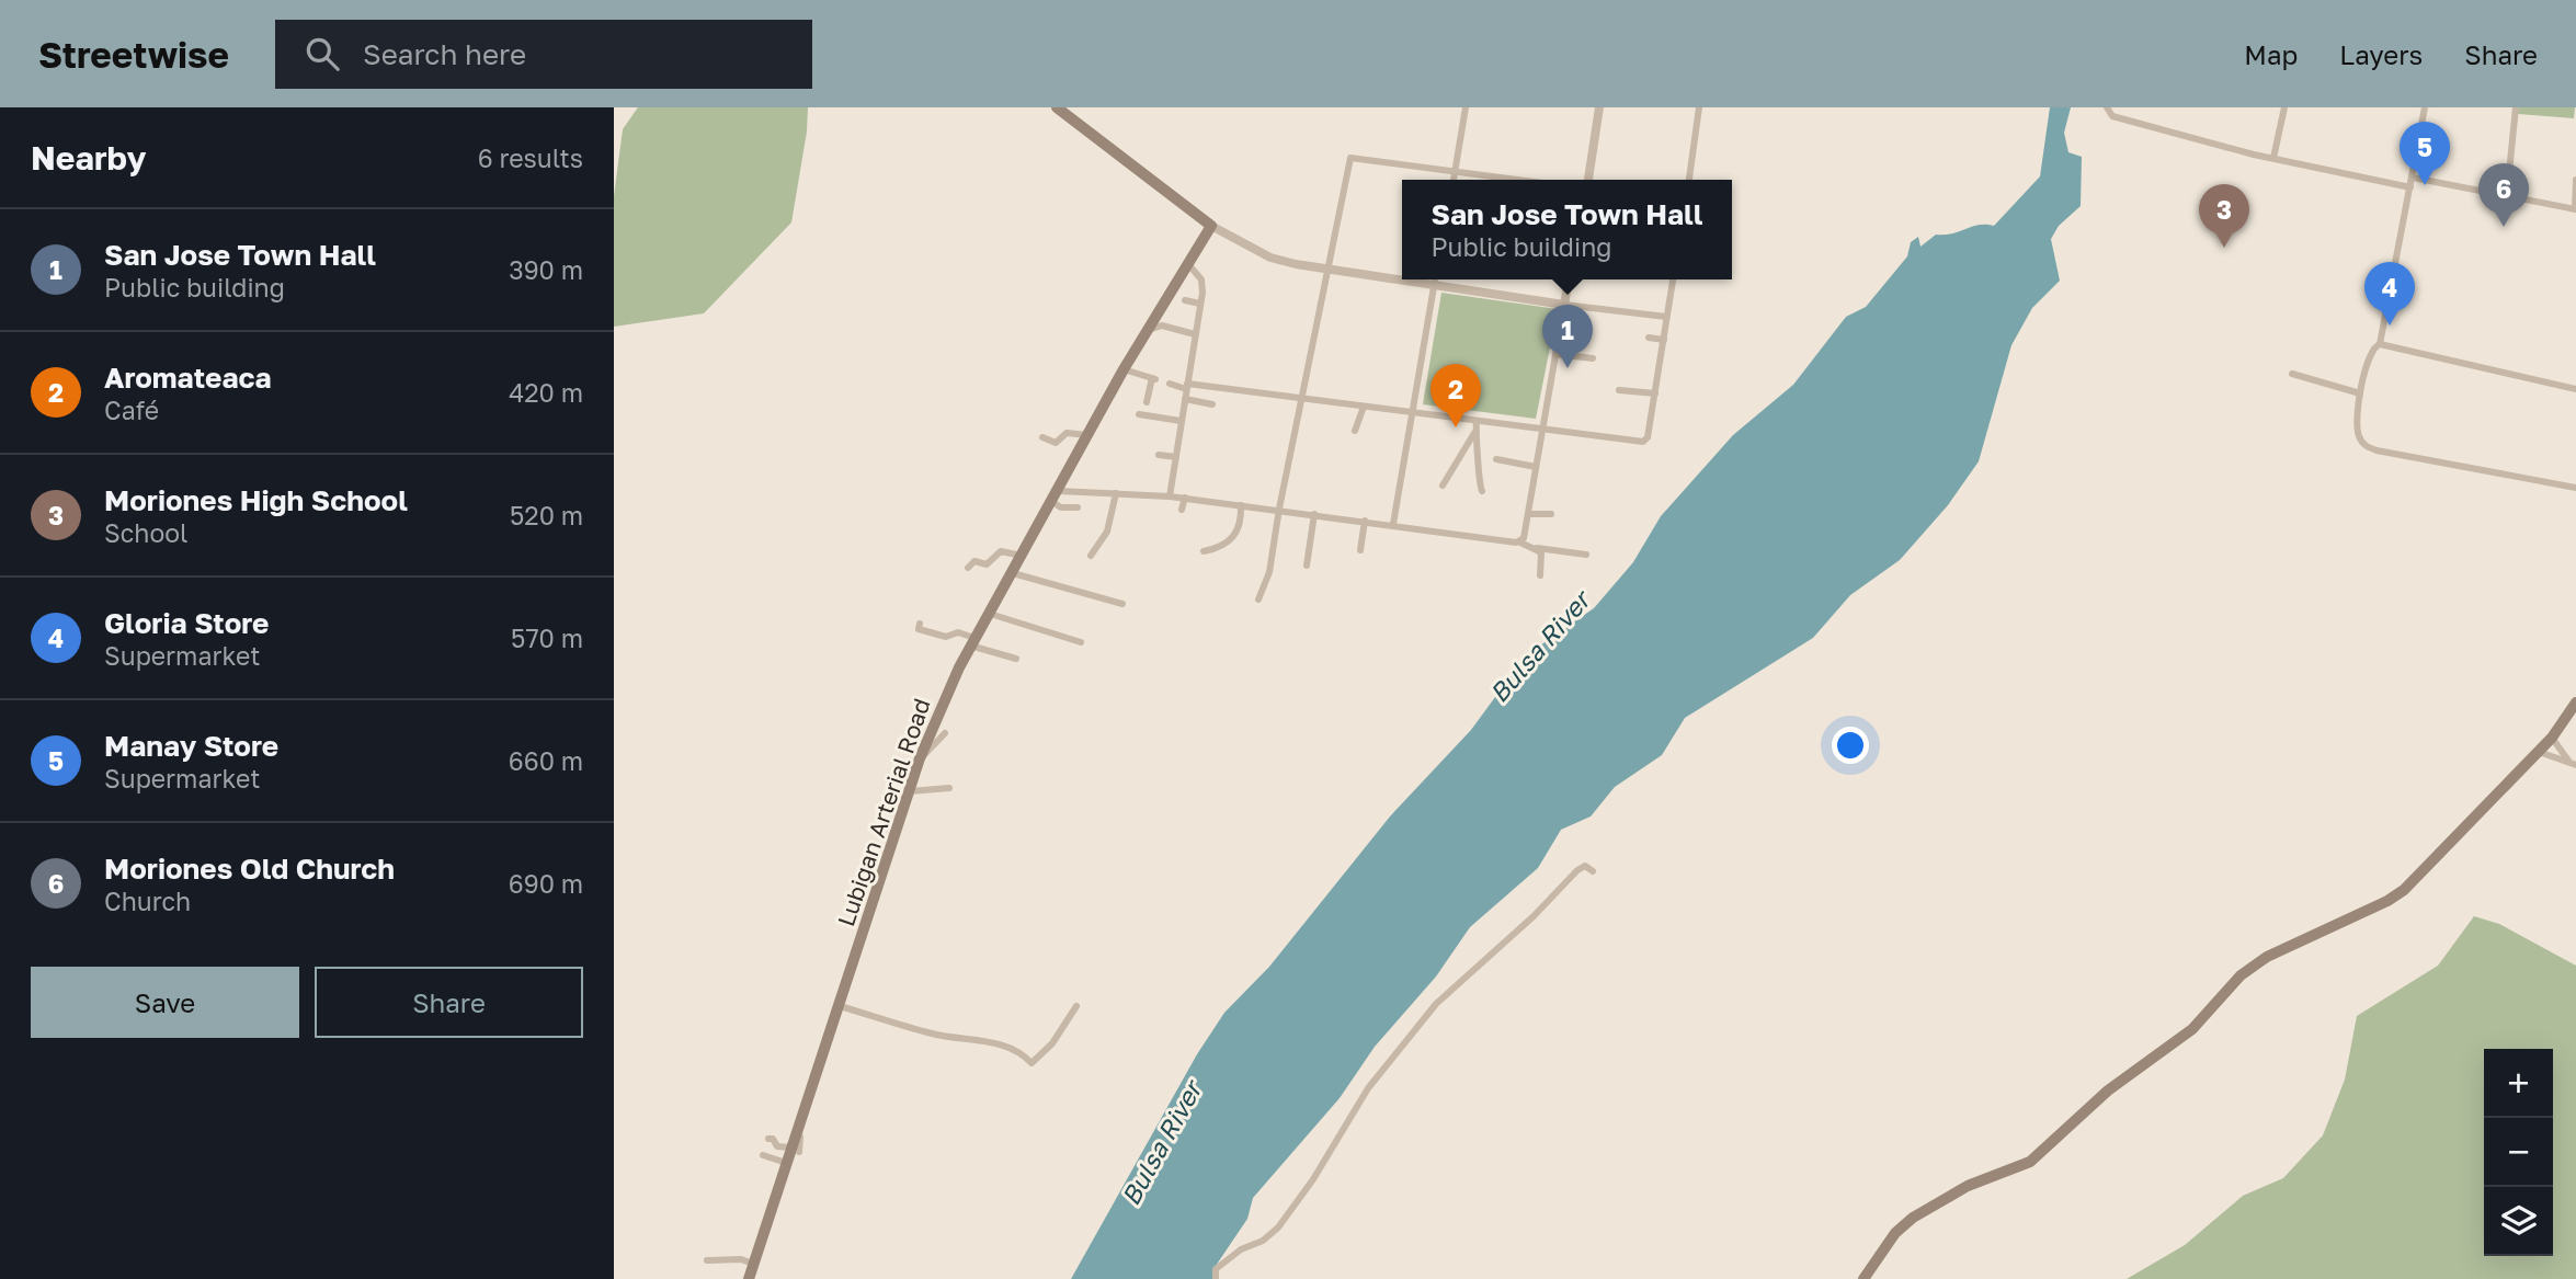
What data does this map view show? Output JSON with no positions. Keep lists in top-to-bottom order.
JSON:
{
  "streets": {
    "main road": ["Lubigan Arterial Road"]
  },
  "water": ["Bulsa River"],
  "page": {
    "header": "Streetwise",
    "search": "Search here",
    "nav": ["Map", "Layers", "Share"],
    "heading": ["Nearby", "6 results"],
    "pins": [
      "5",
      "6",
      "3",
      "4",
      "1",
      "2"
    ],
    "popup": ["San Jose Town Hall", "Public building"],
    "list": [
      {
        "mark": "1",
        "name": "San Jose Town Hall",
        "note": "Public building",
        "value": "390 m"
      },
      {
        "mark": "2",
        "name": "Aromateaca",
        "note": "Café",
        "value": "420 m"
      },
      {
        "mark": "3",
        "name": "Moriones High School",
        "note": "School",
        "value": "520 m"
      },
      {
        "mark": "4",
        "name": "Gloria Store",
        "note": "Supermarket",
        "value": "570 m"
      },
      {
        "mark": "5",
        "name": "Manay Store",
        "note": "Supermarket",
        "value": "660 m"
      },
      {
        "mark": "6",
        "name": "Moriones Old Church",
        "note": "Church",
        "value": "690 m"
      }
    ],
    "buttons": ["Save", "Share"],
    "map_buttons": ["+", "−"]
  }
}
